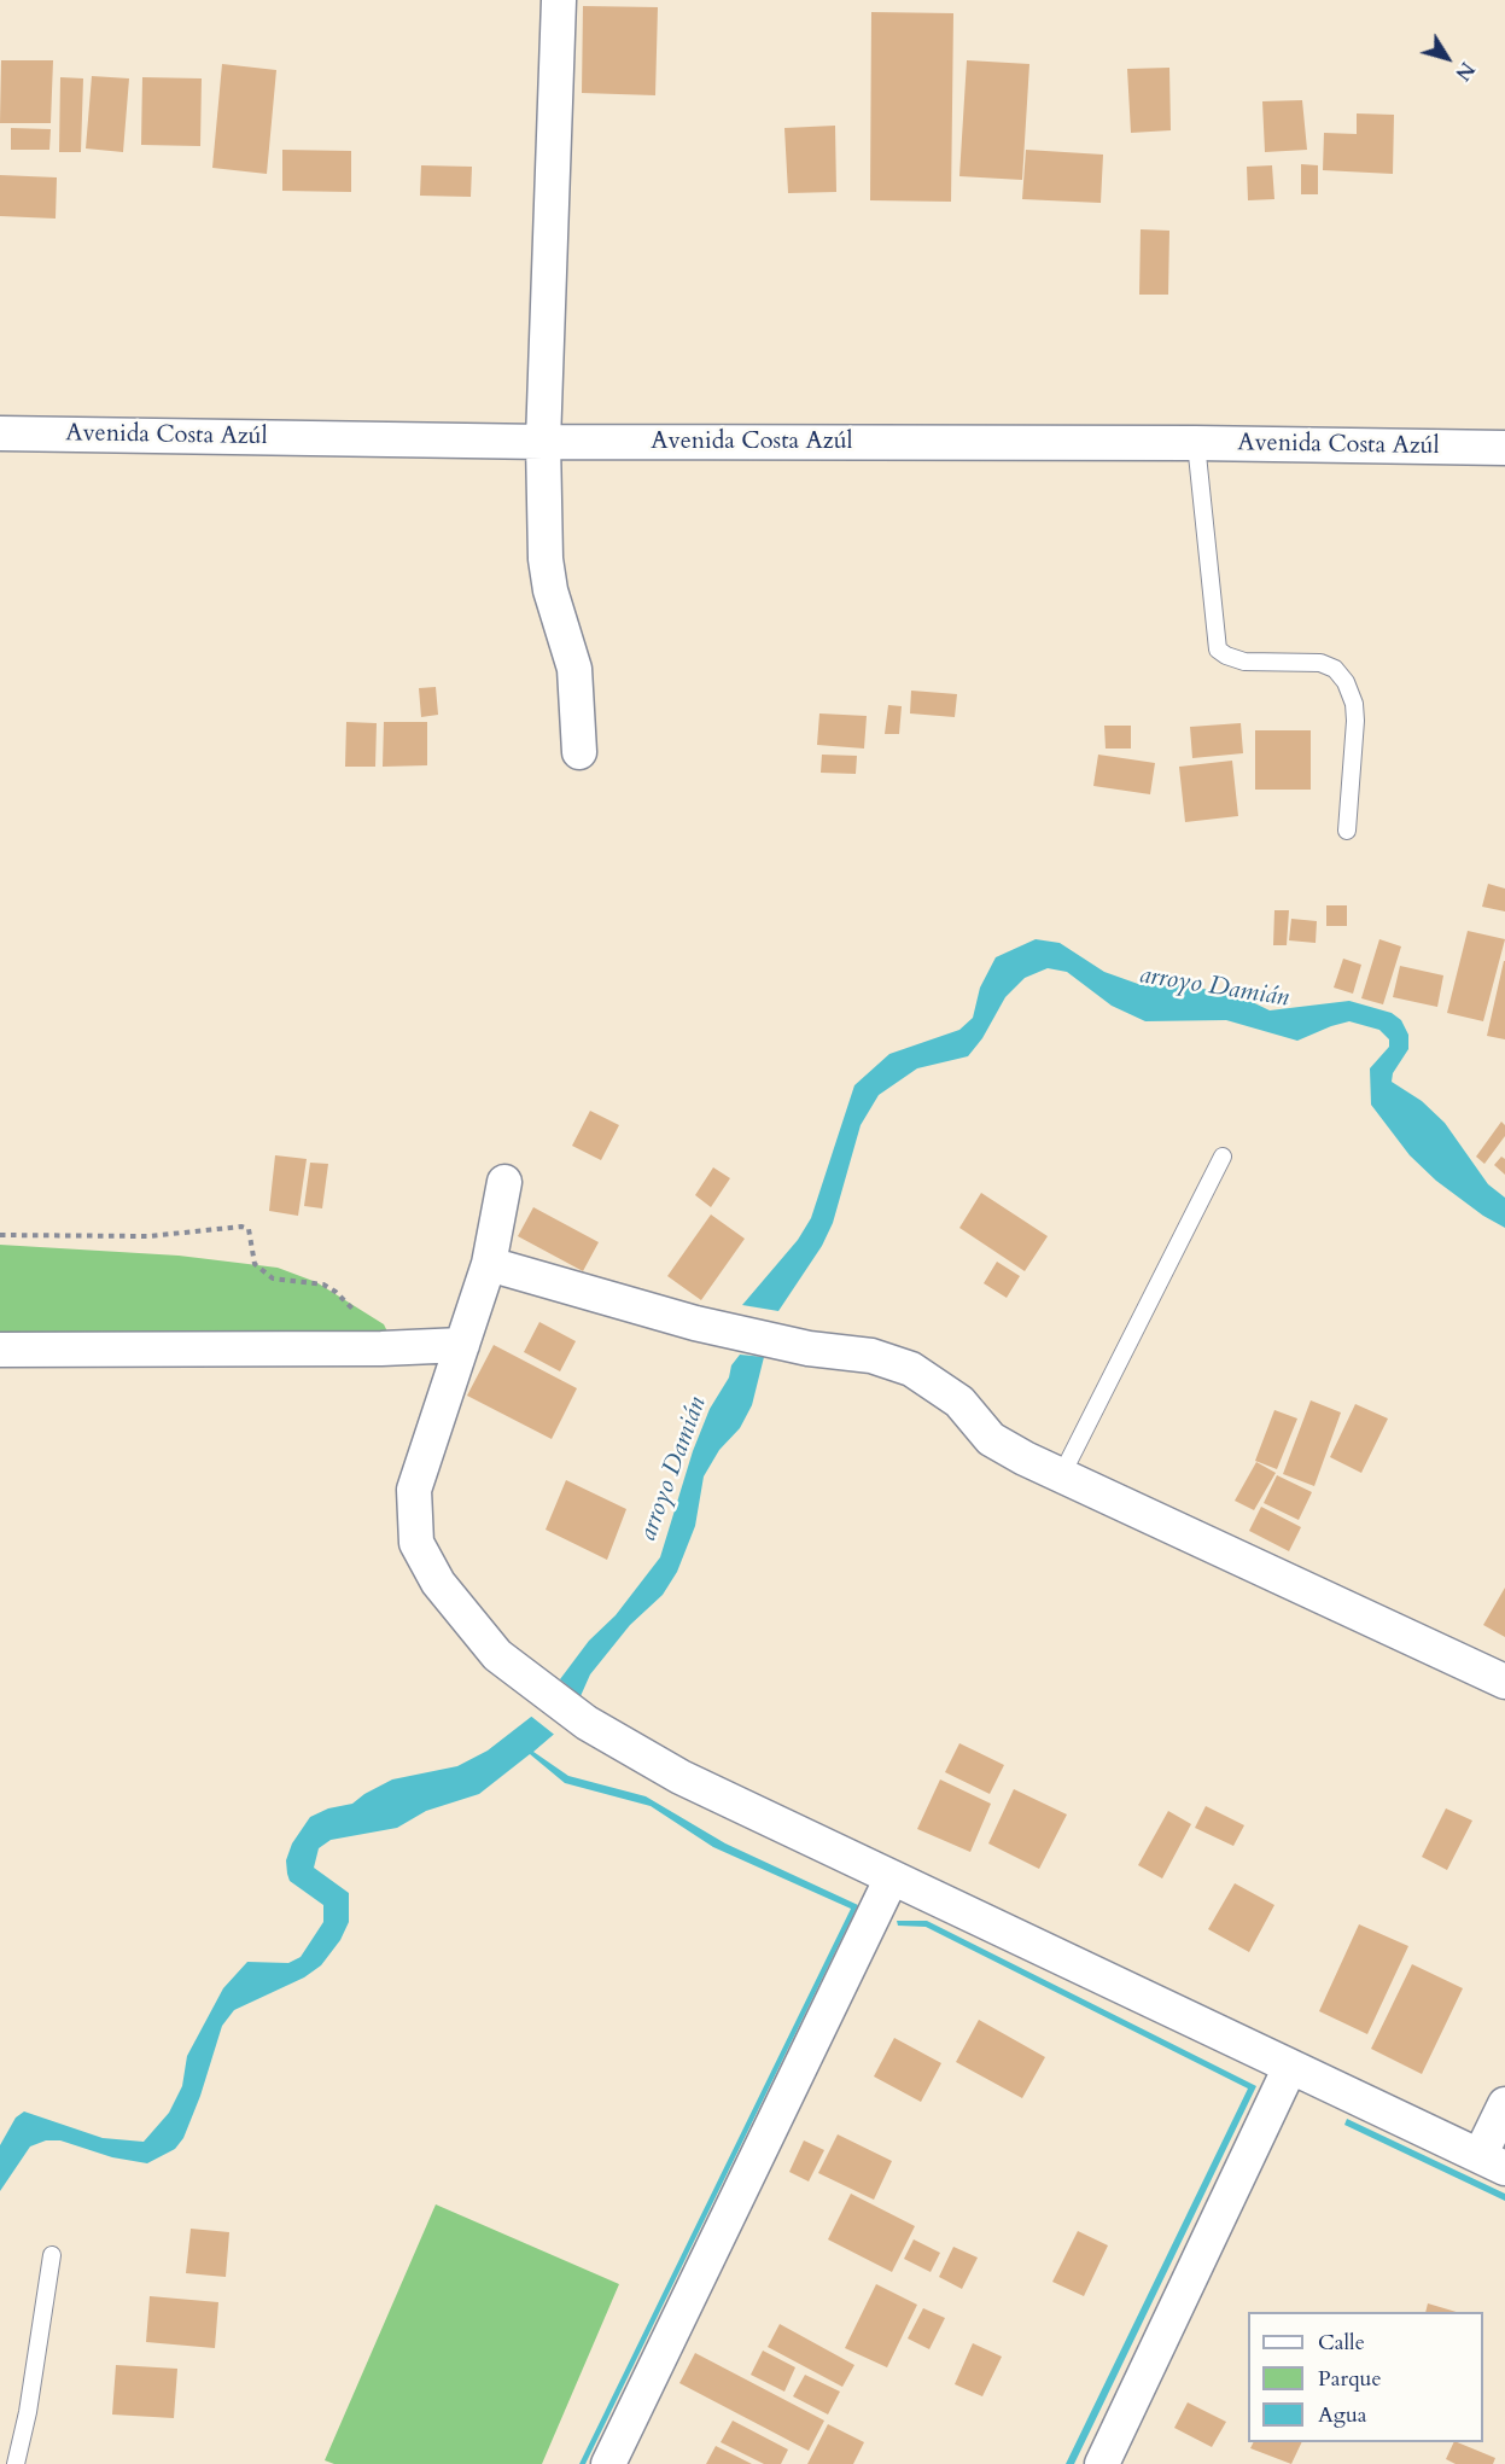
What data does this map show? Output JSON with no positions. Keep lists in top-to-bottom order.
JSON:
{
  "streets": {
    "street": ["Avenida Costa Azúl"]
  },
  "water": ["arroyo Damián"],
  "legend": ["Calle", "Parque", "Agua"],
  "north": "bottom right"
}
